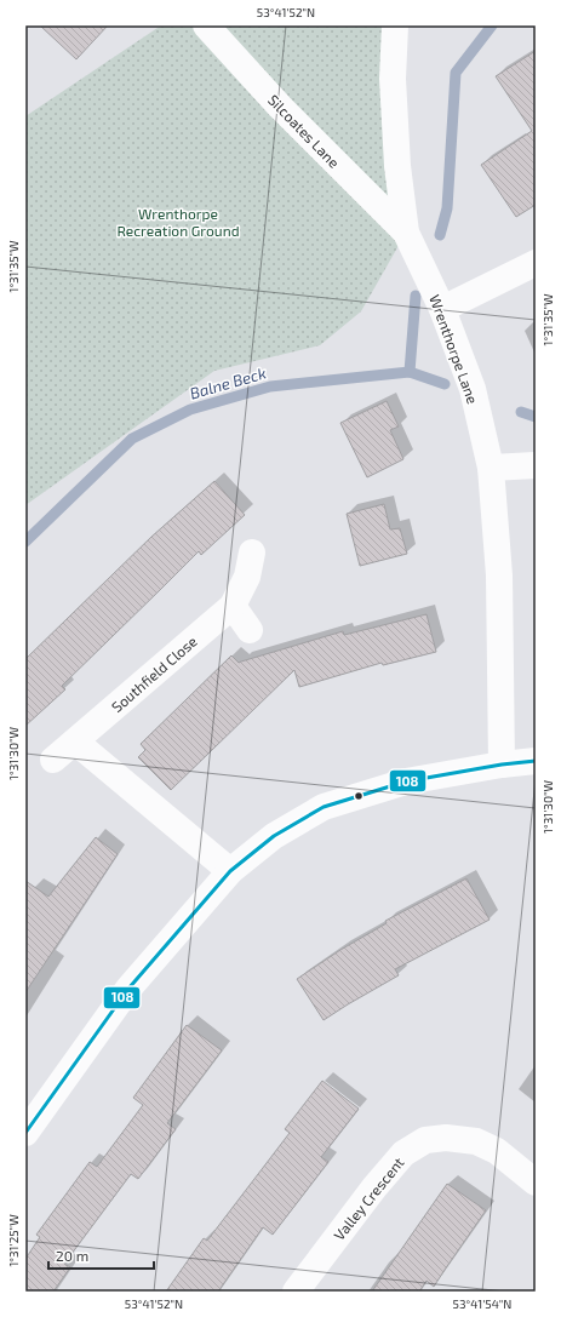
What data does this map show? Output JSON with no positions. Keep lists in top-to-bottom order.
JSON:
{
  "streets": {
    "street": [
      "Silcoates Lane",
      "Wrenthorpe Lane",
      "Southfield Close",
      "Valley Crescent"
    ]
  },
  "crossings": [
    ["Silcoates Lane", "Wrenthorpe Lane"]
  ],
  "water": ["Balne Beck"],
  "parks": ["Wrenthorpe Recreation Ground"],
  "lines": ["transit line 108"],
  "scale_bar": "20 m",
  "coordinates": [
    "53°41'52\"N",
    "1°31'35\"W",
    "1°31'30\"W",
    "1°31'25\"W",
    "53°41'54\"N"
  ]
}
